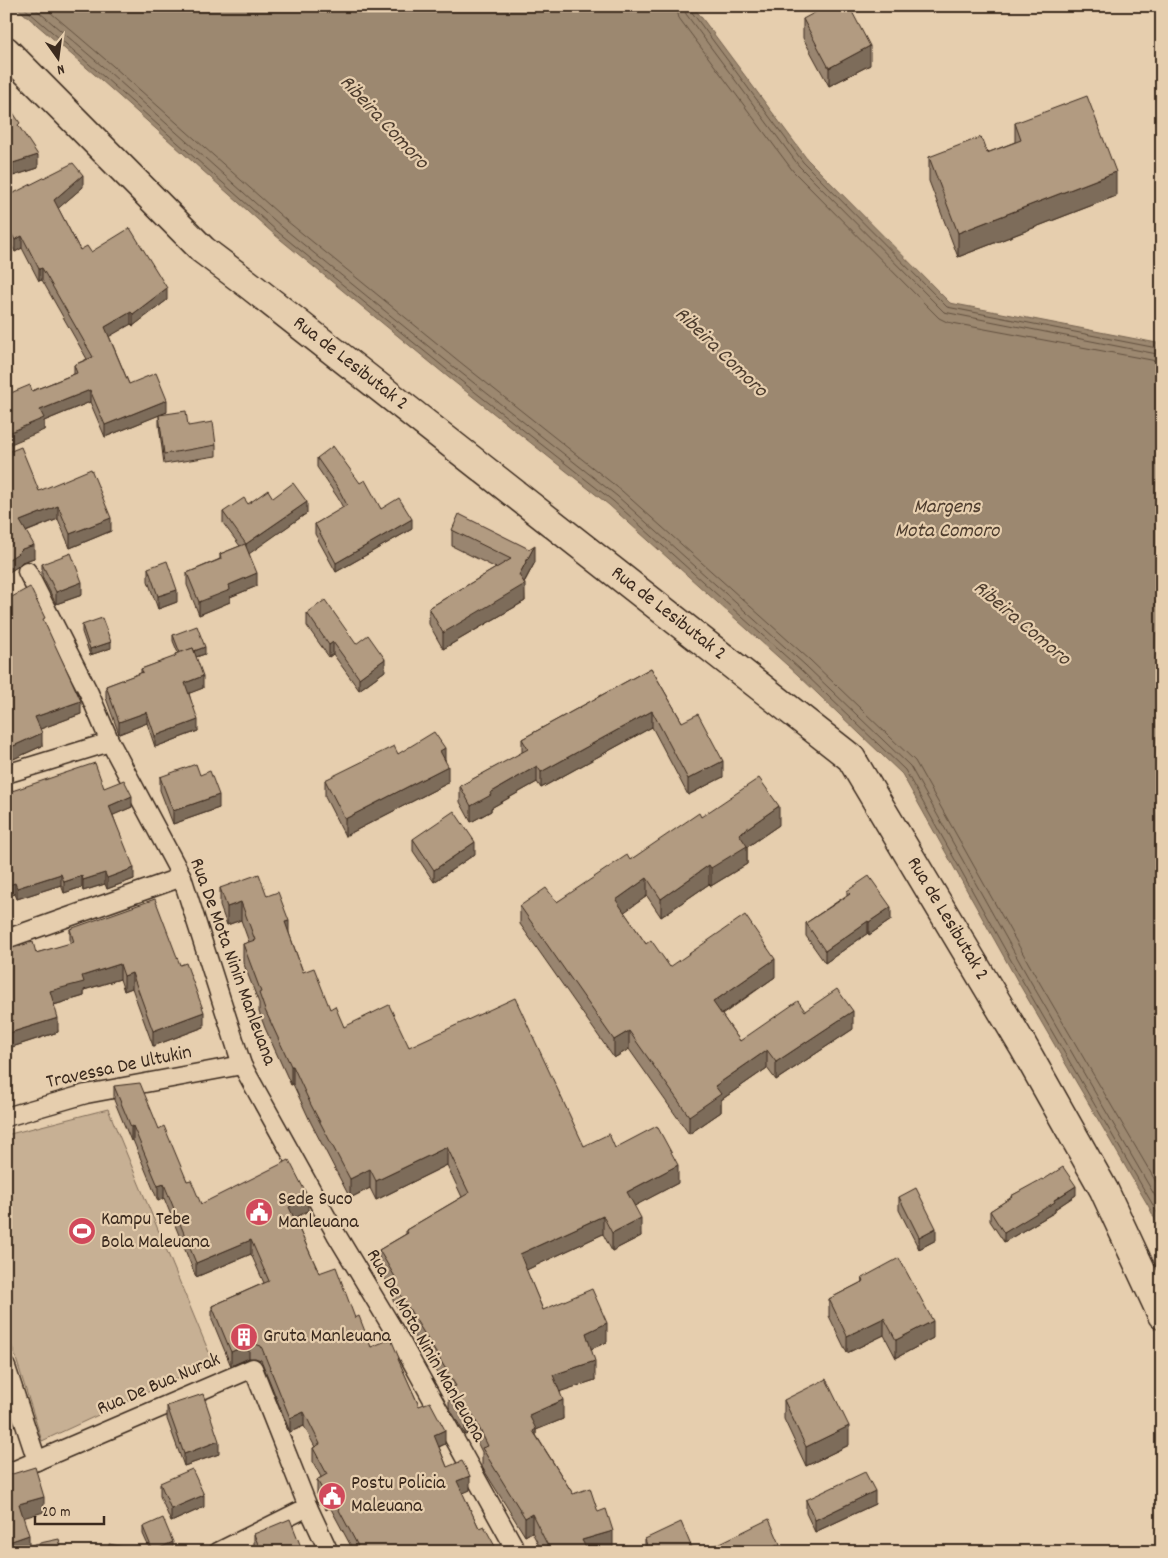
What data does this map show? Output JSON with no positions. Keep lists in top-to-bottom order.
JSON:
{
  "streets": {
    "main road": ["Rua de Lesibutak 2"],
    "street": ["Rua De Mota Ninin Manleuana", "Travessa De Ultukin", "Rua De Bua Nurak"]
  },
  "crossings": [
    ["Rua De Mota Ninin Manleuana", "Travessa De Ultukin"]
  ],
  "water": ["Ribeira Comoro", "Margens Mota Comoro"],
  "places": {
    "public building": ["Sede Suco Manleuana", "Postu Policia Maleuana"],
    "sports": ["Kampu Tebe Bola Maleuana"],
    "building": ["Gruta Manleuana"]
  },
  "scale_bar": "20 m",
  "north": "bottom"
}
